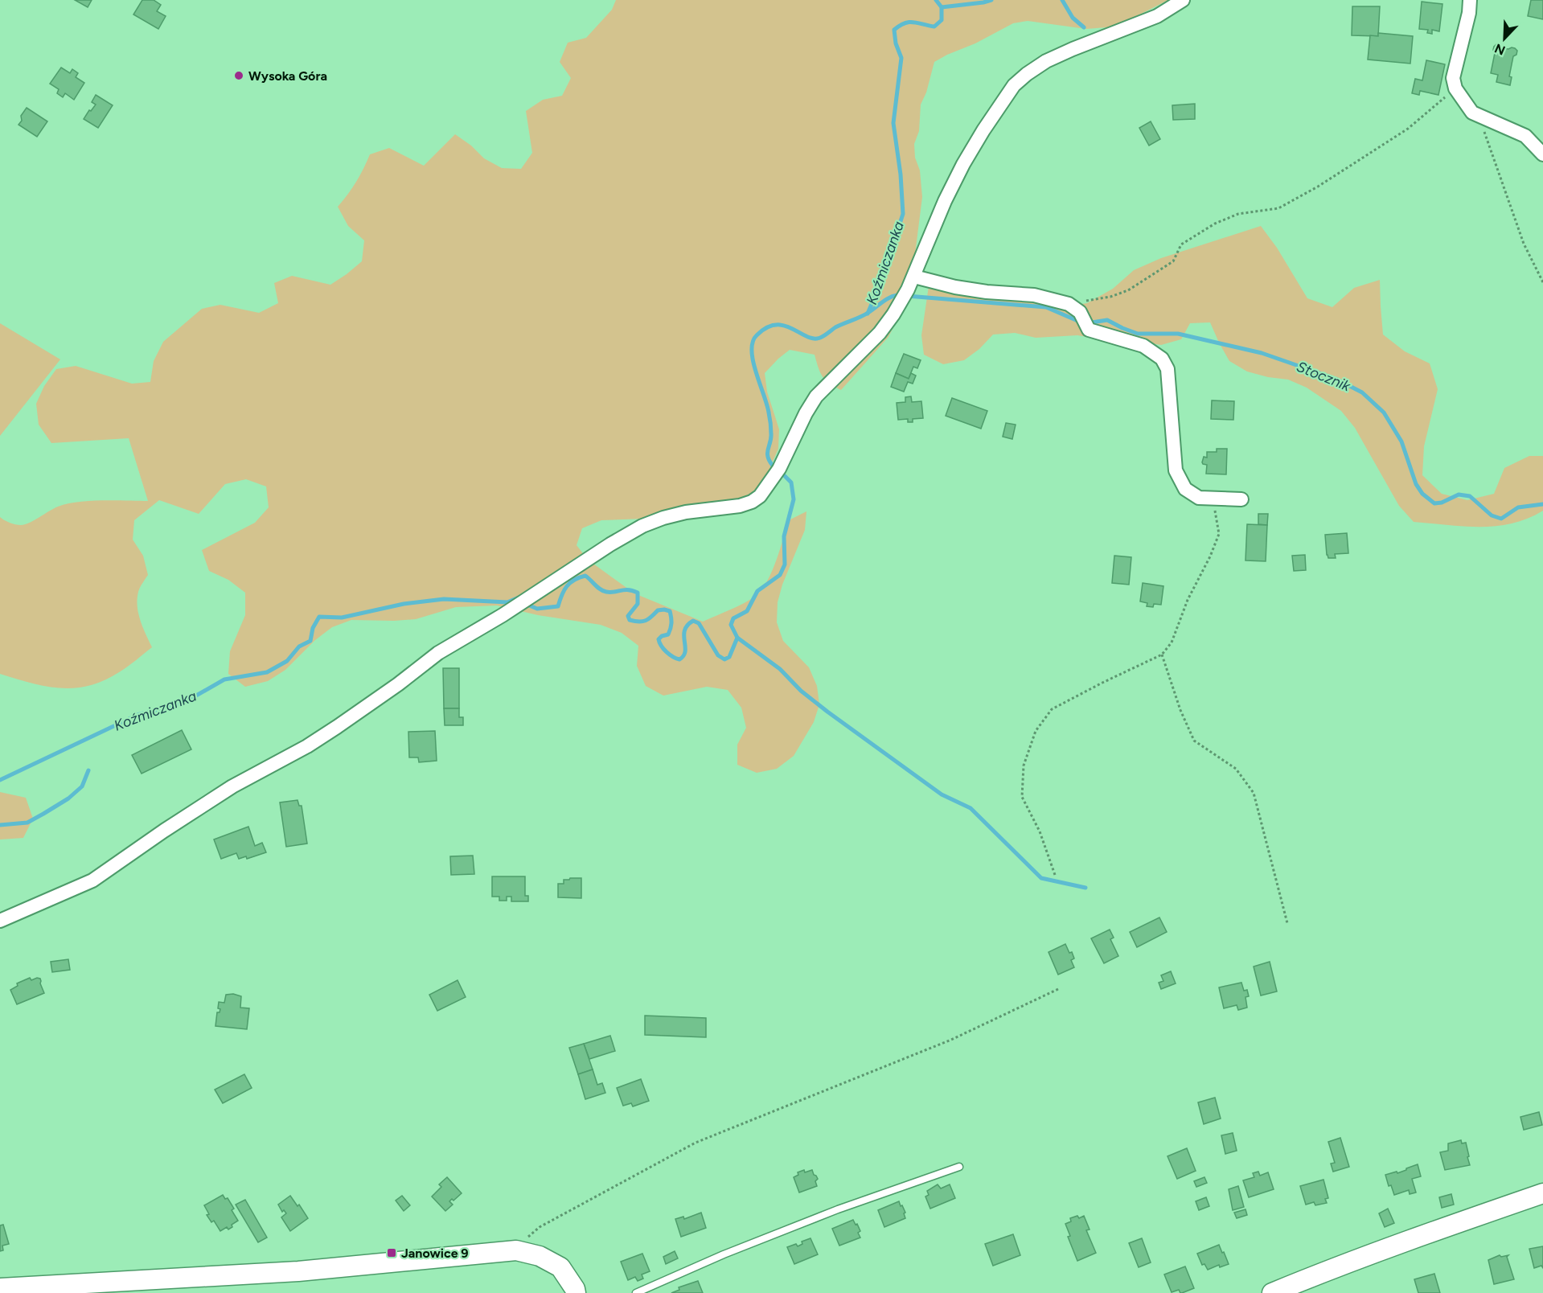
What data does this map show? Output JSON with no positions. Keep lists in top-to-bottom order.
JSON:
{
  "water": ["Koźmiczanka", "Stocznik"],
  "places": {
    "other": ["Wysoka Góra"],
    "transit": ["Janowice 9"]
  },
  "north": "bottom left"
}
